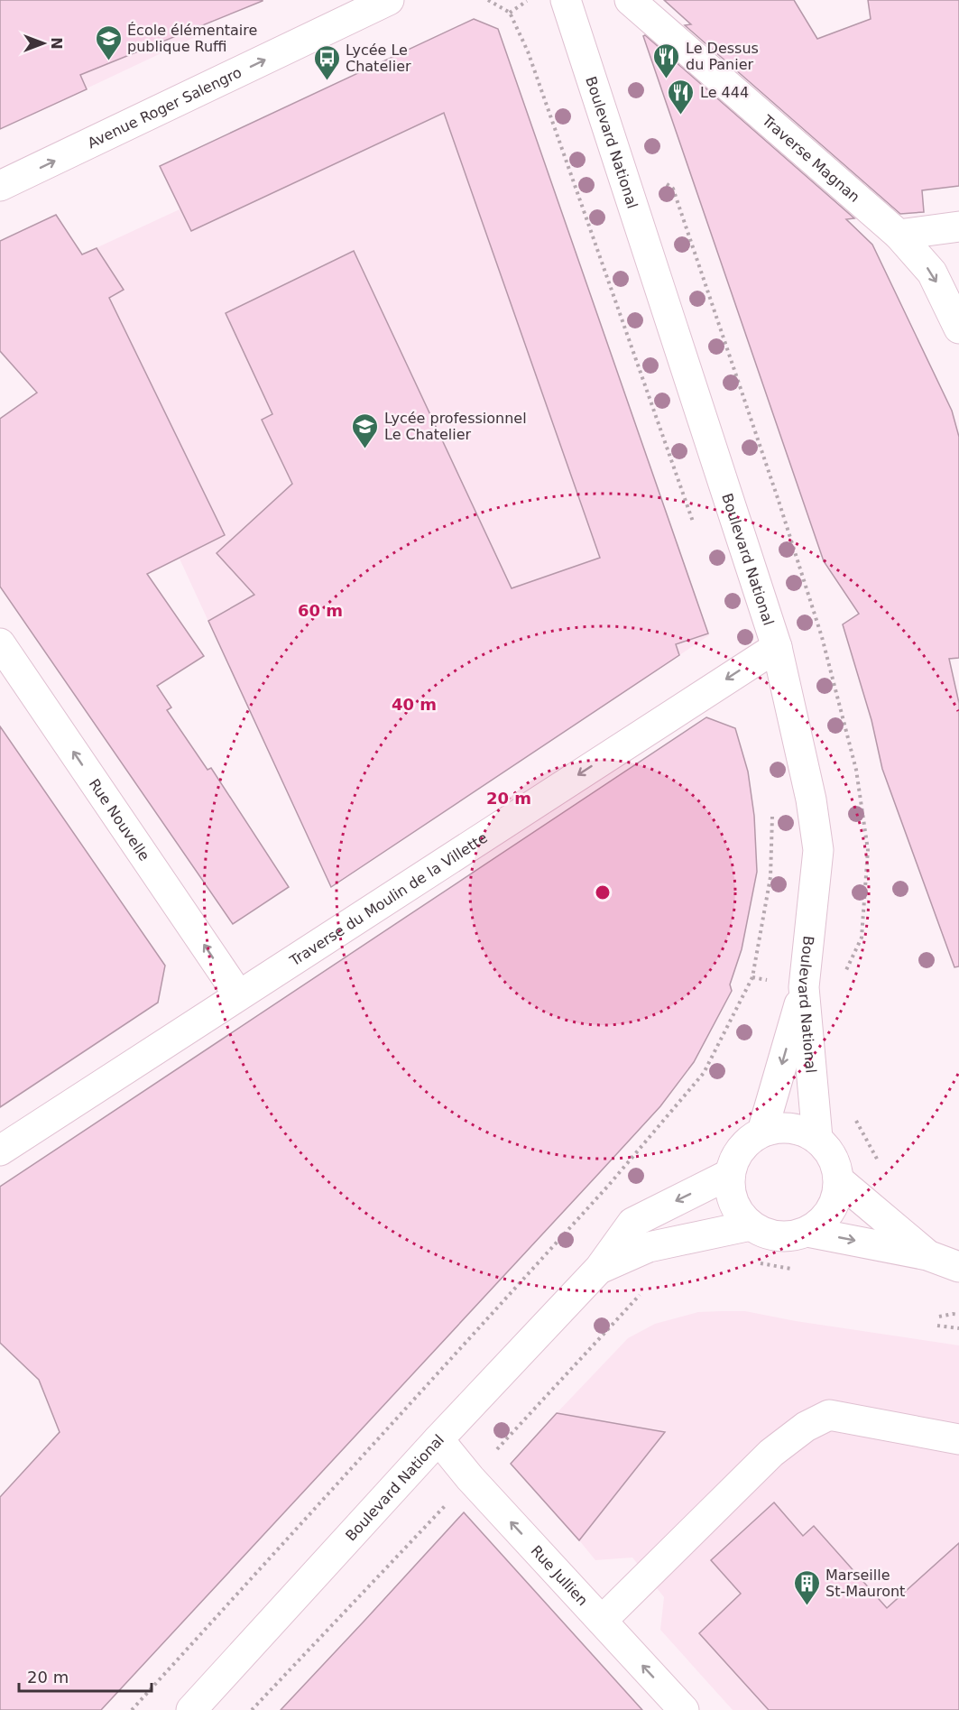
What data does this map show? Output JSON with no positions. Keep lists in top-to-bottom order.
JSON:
{
  "streets": {
    "street": [
      "Avenue Roger Salengro",
      "Boulevard National",
      "Traverse Magnan",
      "Rue Nouvelle",
      "Traverse du Moulin de la Villette",
      "Rue Jullien"
    ]
  },
  "crossings": [
    ["Boulevard National", "Traverse du Moulin de la Villette"],
    ["Boulevard National", "Rue Jullien"],
    ["Rue Nouvelle", "Traverse du Moulin de la Villette"]
  ],
  "one_way": [
    "Avenue Roger Salengro",
    "Rue Nouvelle",
    "Traverse du Moulin de la Villette",
    "Rue Jullien"
  ],
  "places": {
    "school or university": ["École élémentaire publique Ruffi", "Lycée professionnel Le Chatelier"],
    "restaurant": ["Le Dessus du Panier", "Le 444"],
    "bus stop": ["Lycée Le Chatelier"],
    "building": ["Marseille St-Mauront"]
  },
  "scale_bar": "20 m",
  "north": "right",
  "rings": ["60 m", "40 m", "20 m"]
}
